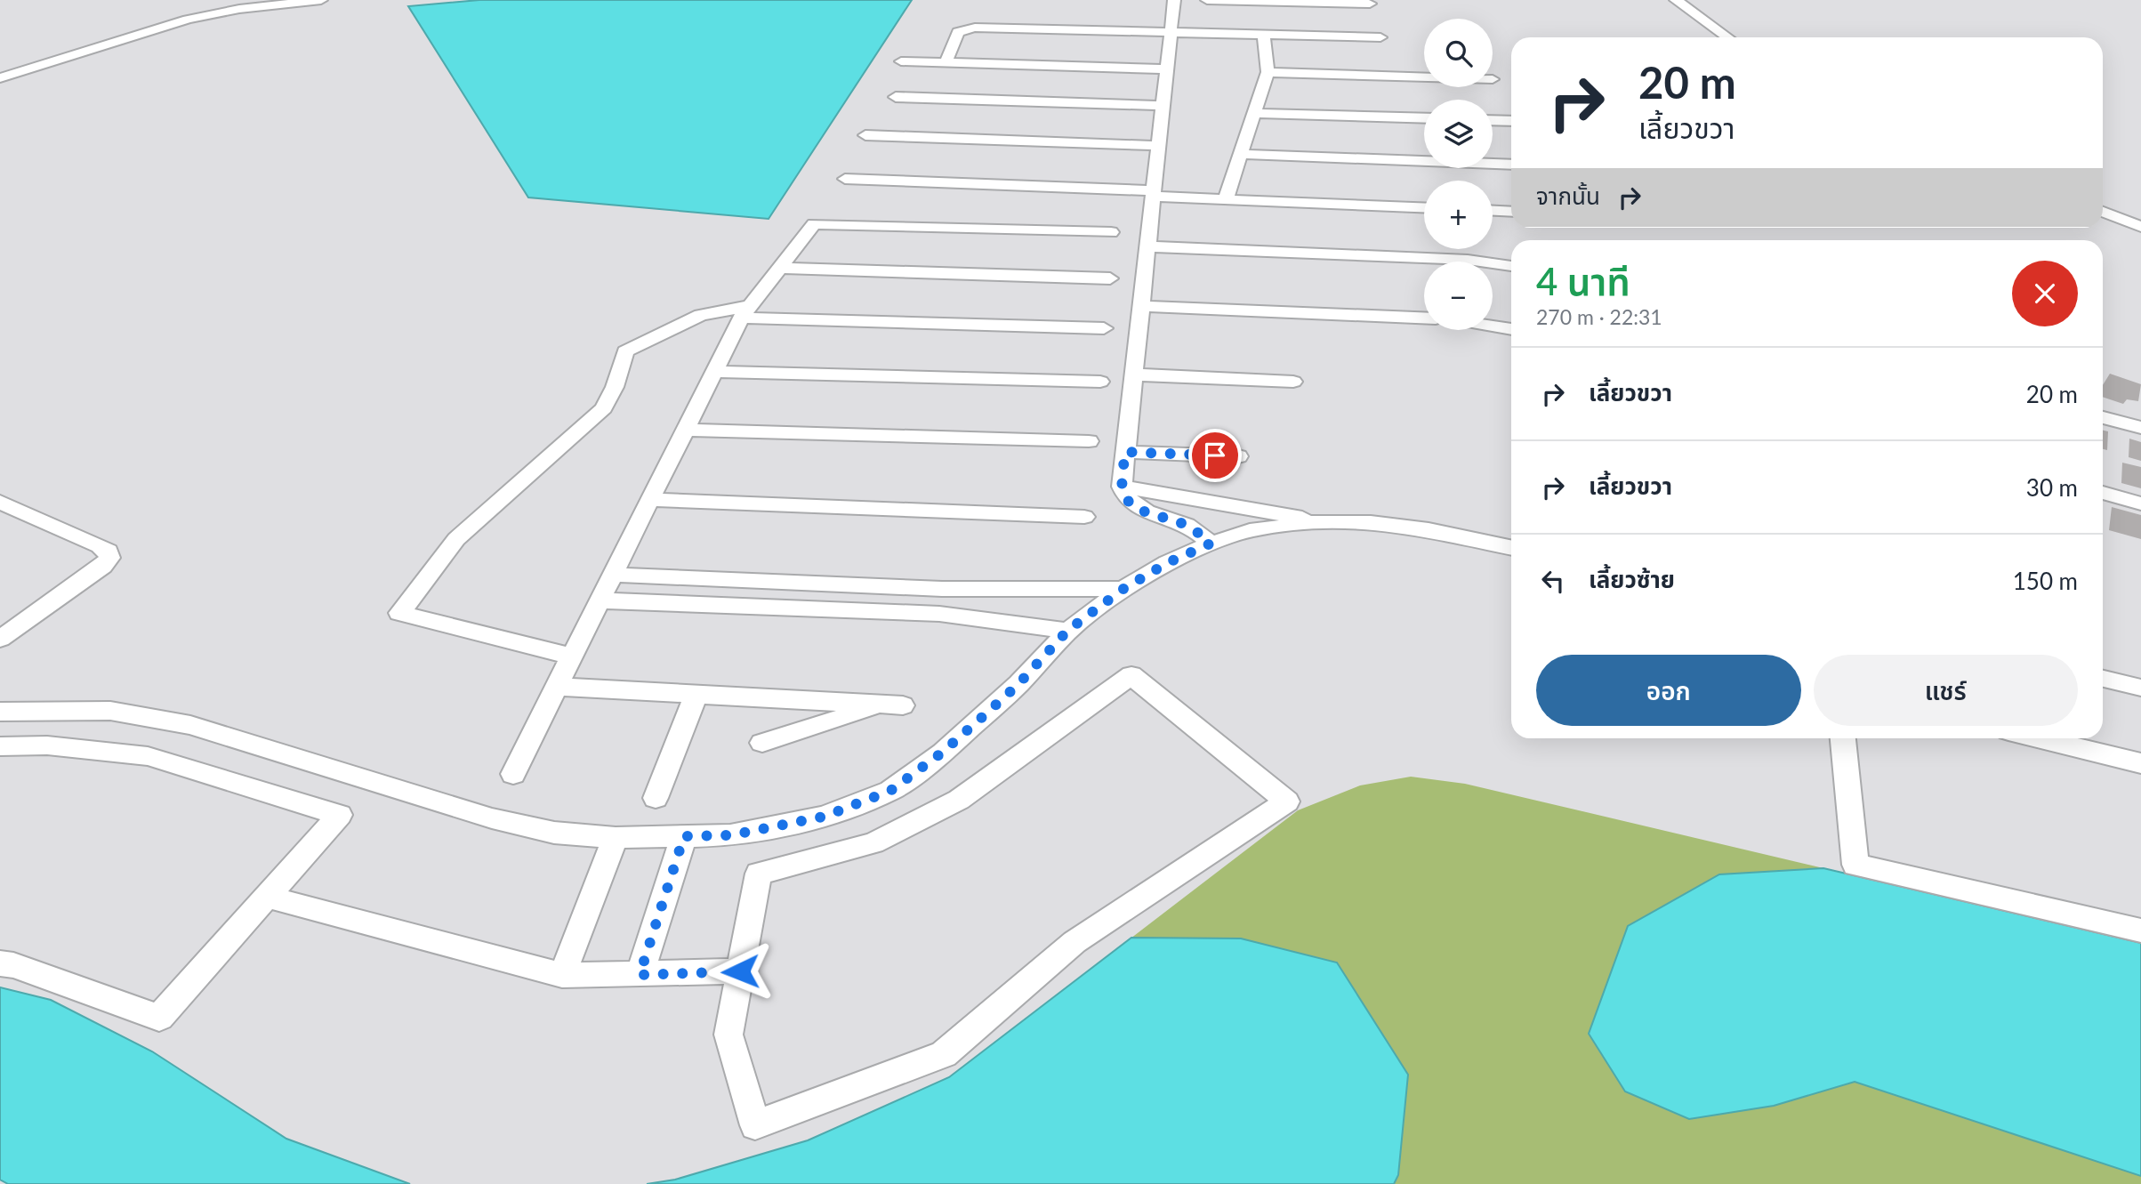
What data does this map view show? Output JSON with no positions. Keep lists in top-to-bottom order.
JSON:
{
  "page": {
    "map_buttons": ["+", "−"],
    "turn": ["20 m", "เลี้ยวขวา"],
    "then": "จากนั้น",
    "heading": ["4 นาที", "270 m · 22:31"],
    "list": [
      {
        "name": "เลี้ยวขวา",
        "value": "20 m"
      },
      {
        "name": "เลี้ยวขวา",
        "value": "30 m"
      },
      {
        "name": "เลี้ยวซ้าย",
        "value": "150 m"
      }
    ],
    "buttons": ["ออก", "แชร์"]
  }
}
